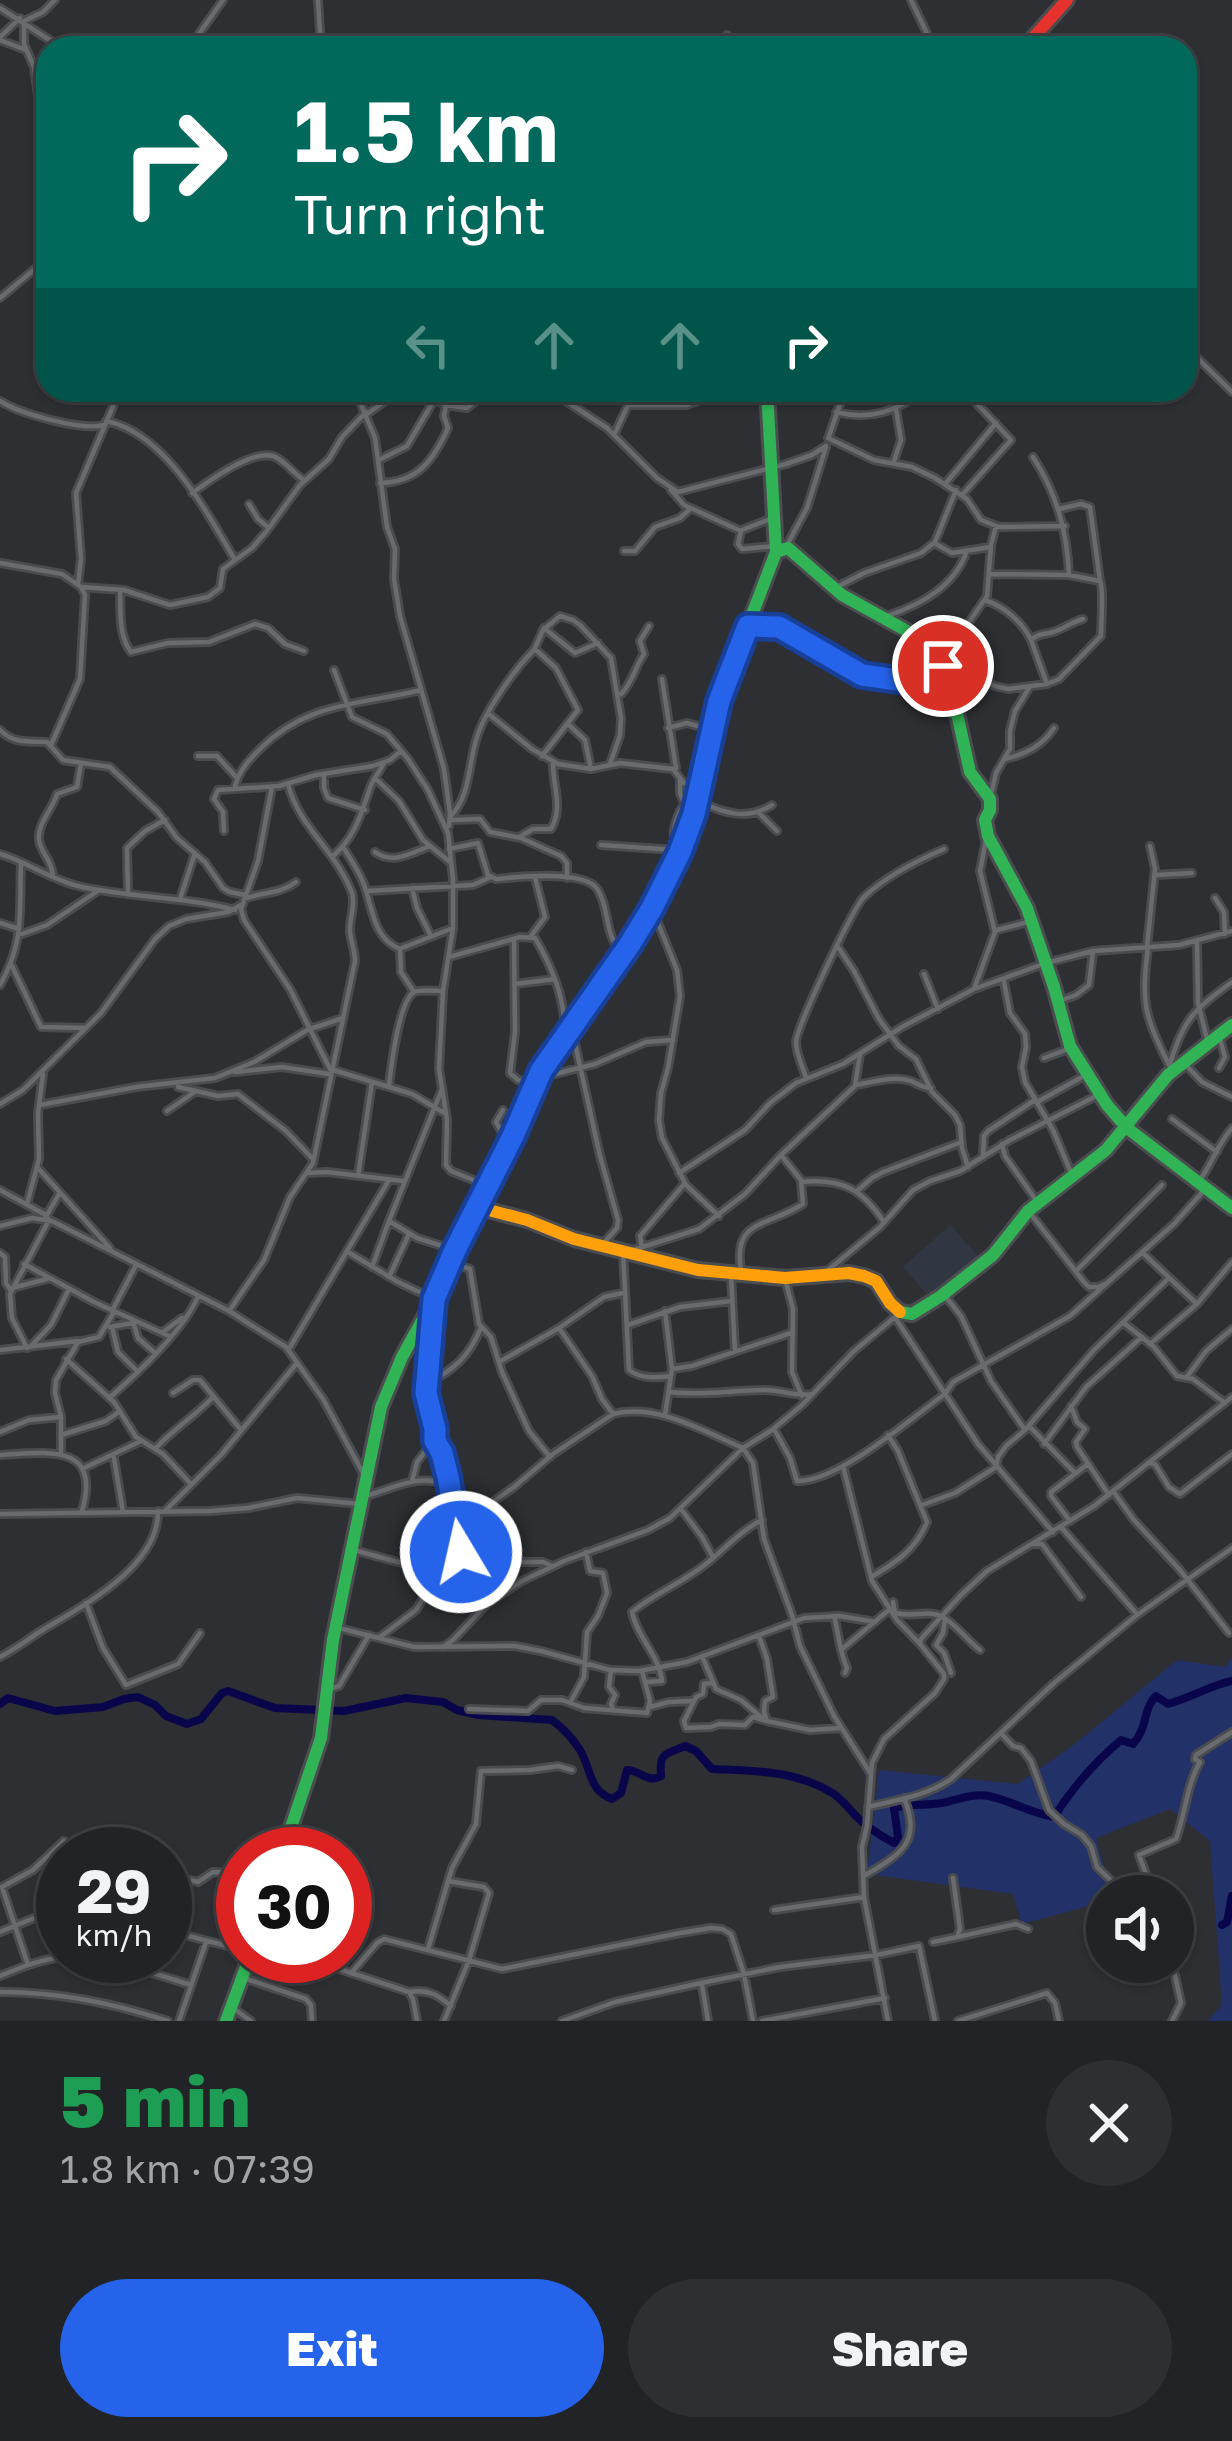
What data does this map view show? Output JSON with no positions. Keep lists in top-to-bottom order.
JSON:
{
  "page": {
    "turn": ["1.5 km", "Turn right"],
    "speed": "29 km/h",
    "limit": "30",
    "heading": ["5 min", "1.8 km · 07:39"],
    "buttons": ["Exit", "Share"]
  }
}
